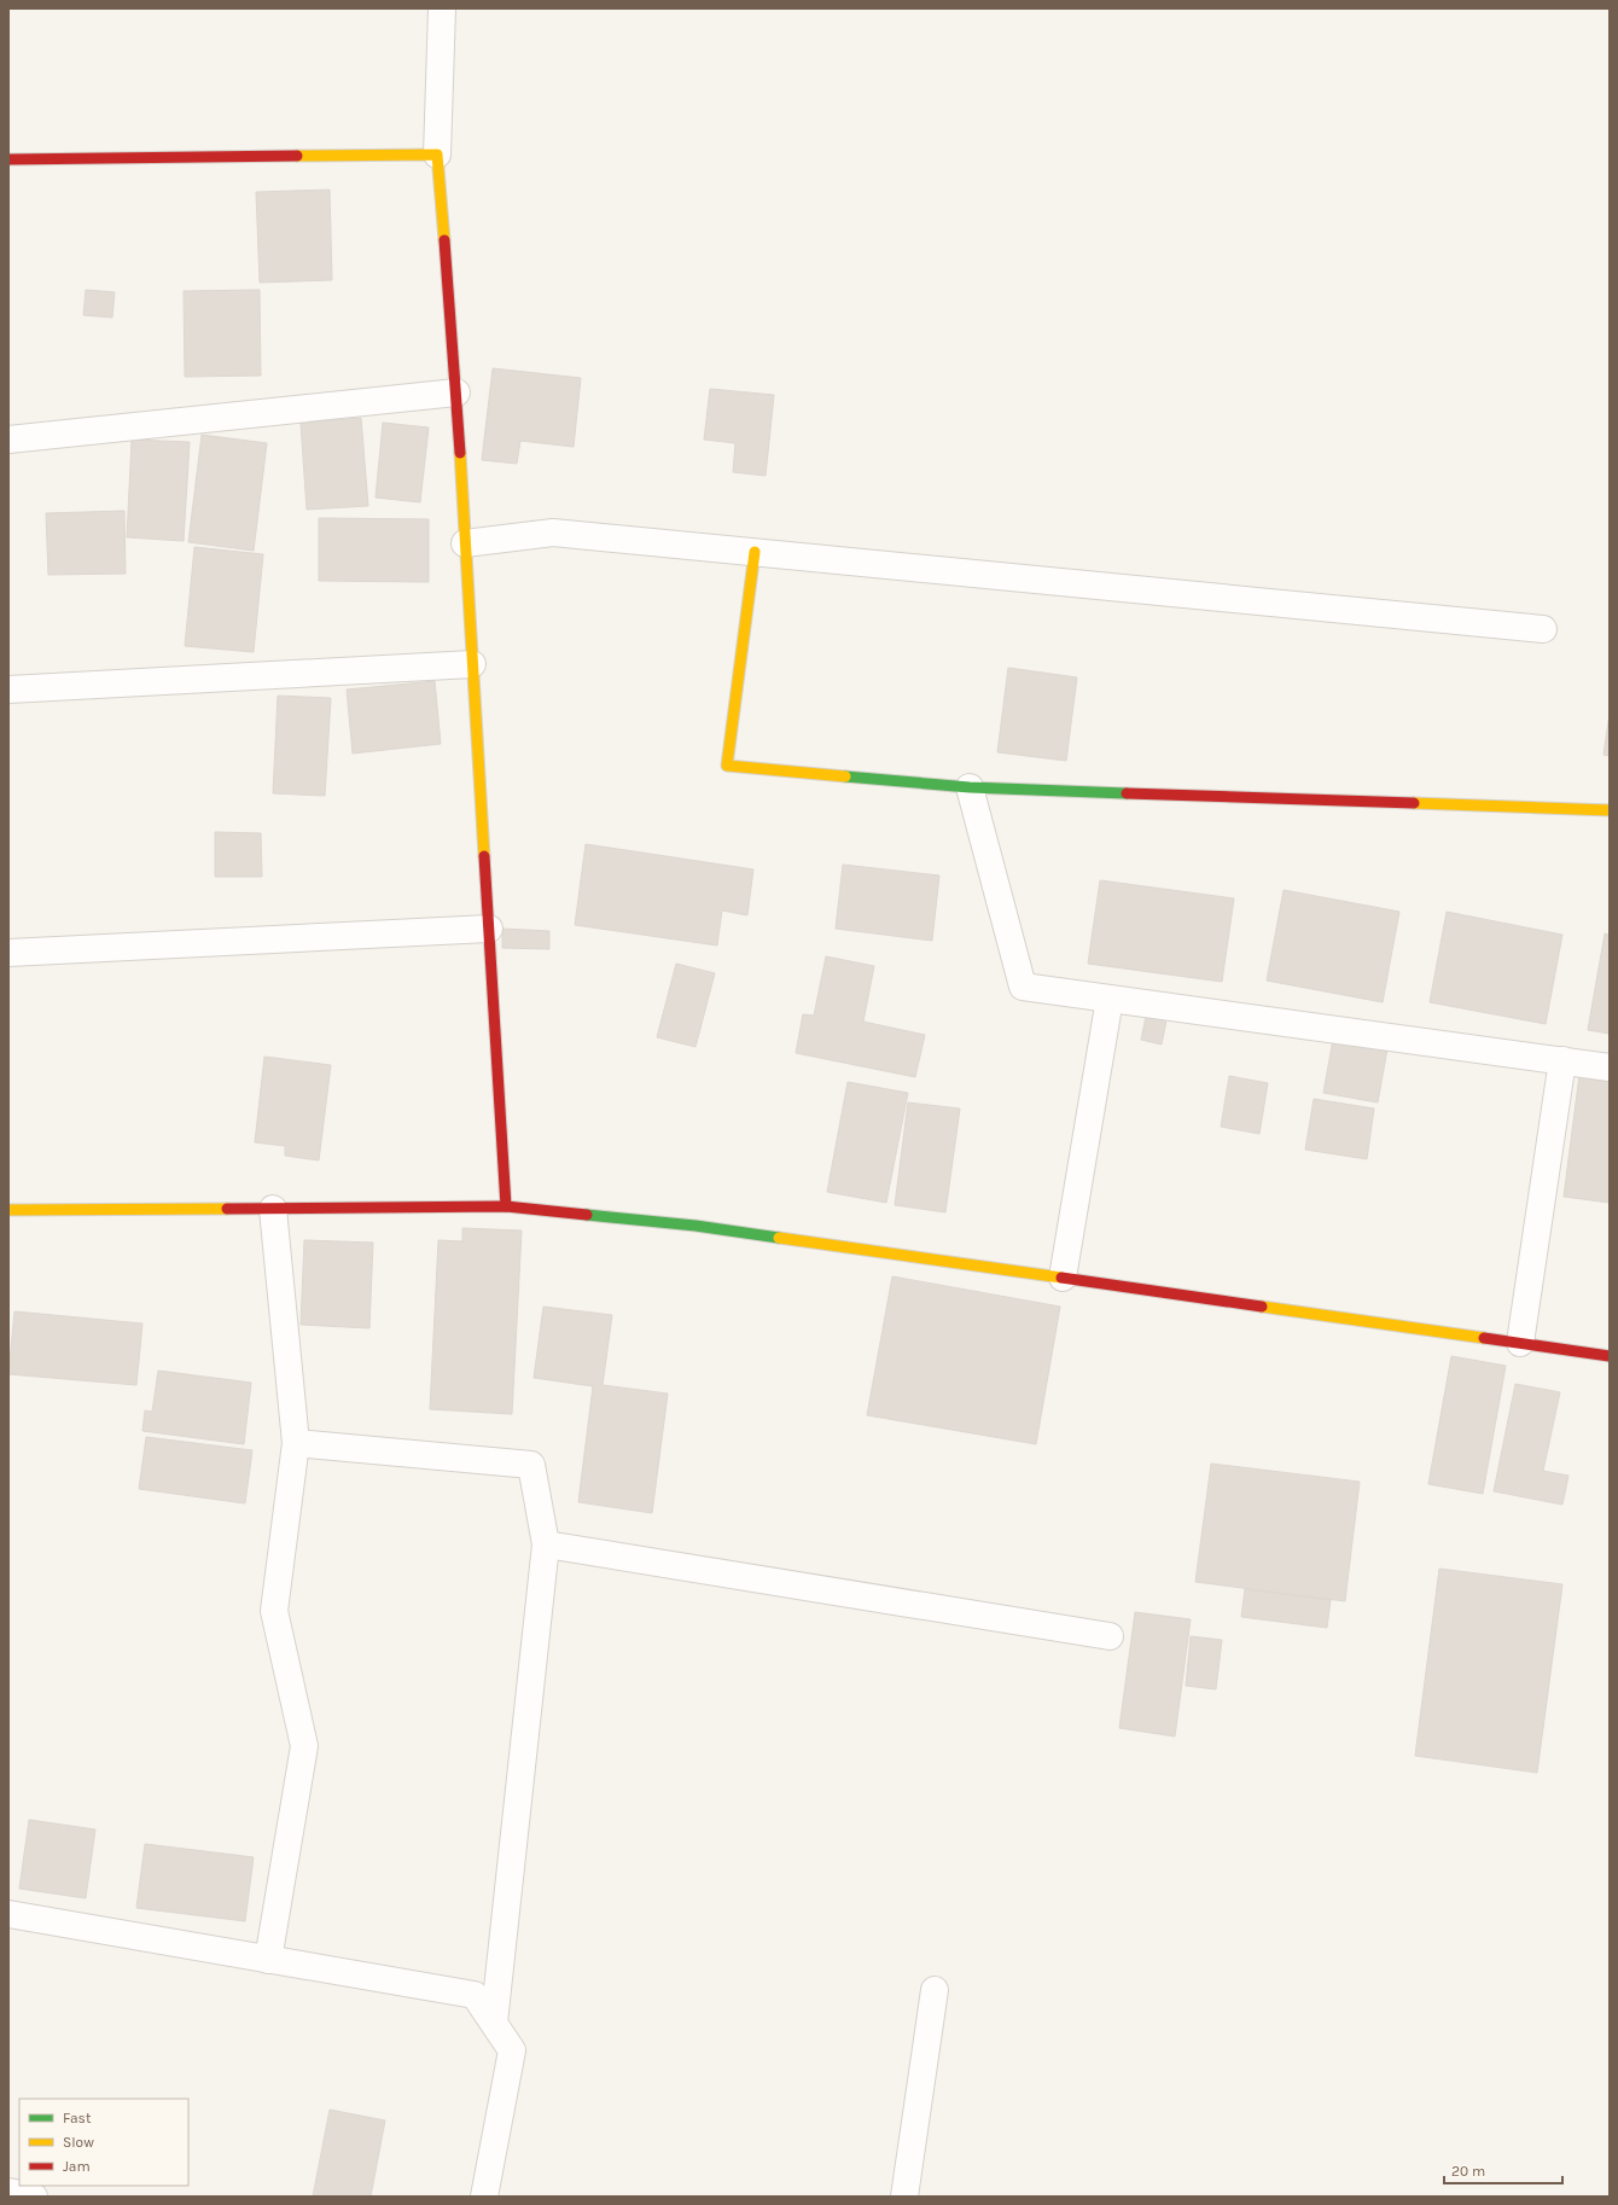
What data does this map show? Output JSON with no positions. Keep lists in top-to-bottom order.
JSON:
{
  "legend": ["Fast", "Slow", "Jam"],
  "scale_bar": "20 m"
}
